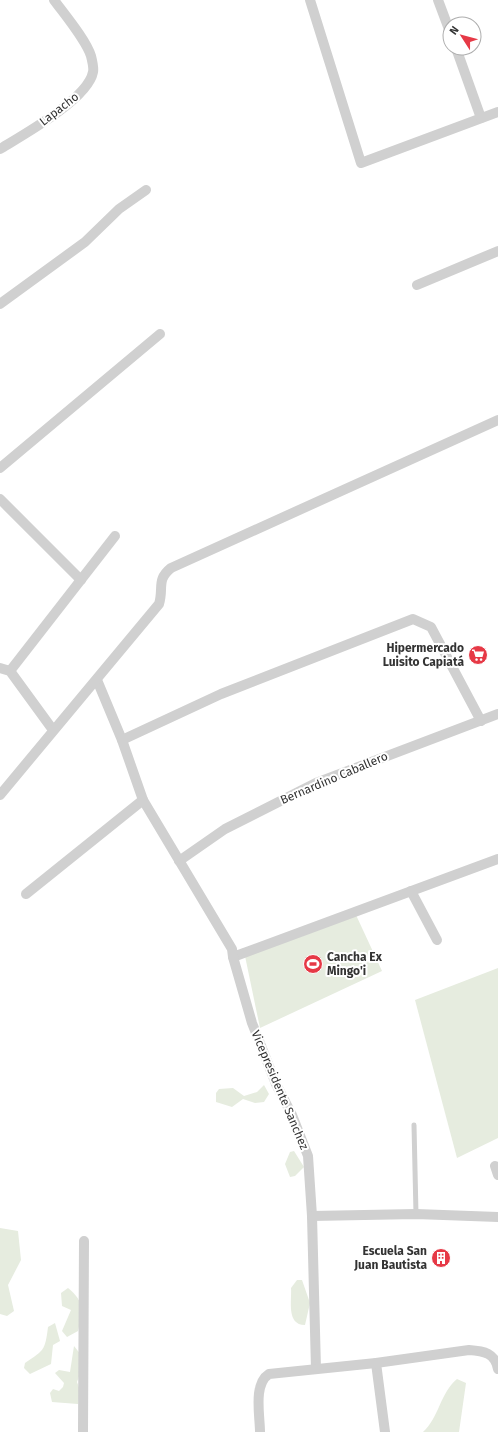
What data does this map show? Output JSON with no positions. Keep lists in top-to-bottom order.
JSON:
{
  "streets": {
    "street": ["Lapacho", "Bernardino Caballero", "Vicepresidente Sanchez"]
  },
  "crossings": [
    ["Bernardino Caballero", "Vicepresidente Sanchez"]
  ],
  "places": {
    "supermarket": ["Hipermercado Luisito Capiatá"],
    "sports": ["Cancha Ex Mingo'i"],
    "building": ["Escuela San Juan Bautista"]
  },
  "north": "top left"
}
